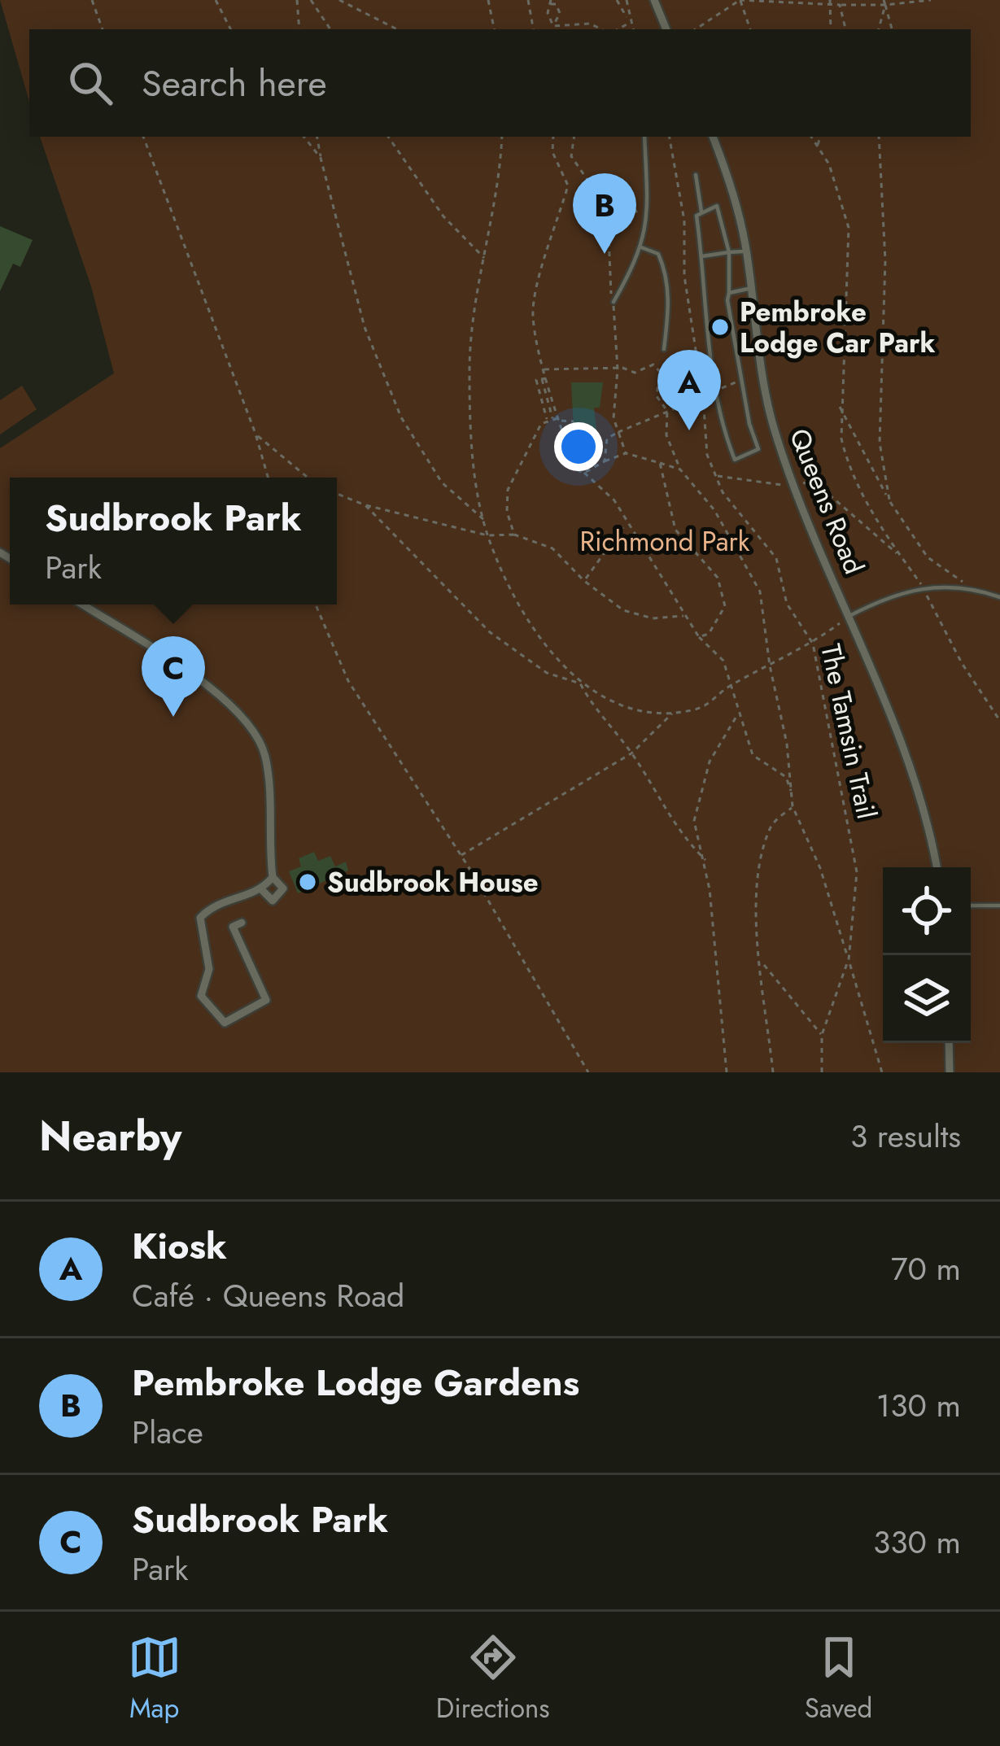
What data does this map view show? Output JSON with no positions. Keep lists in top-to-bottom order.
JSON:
{
  "streets": {
    "street": ["Queens Road"],
    "path": ["The Tamsin Trail"]
  },
  "parks": ["Richmond Park"],
  "places": ["Pembroke Lodge Car Park", "Sudbrook House"],
  "page": {
    "search": "Search here",
    "pins": ["B", "A", "C"],
    "popup": ["Sudbrook Park", "Park"],
    "heading": ["Nearby", "3 results"],
    "list": [
      {
        "mark": "A",
        "name": "Kiosk",
        "note": "Café · Queens Road",
        "value": "70 m"
      },
      {
        "mark": "B",
        "name": "Pembroke Lodge Gardens",
        "note": "Place",
        "value": "130 m"
      },
      {
        "mark": "C",
        "name": "Sudbrook Park",
        "note": "Park",
        "value": "330 m"
      }
    ],
    "nav": ["Map", "Directions", "Saved"]
  }
}
